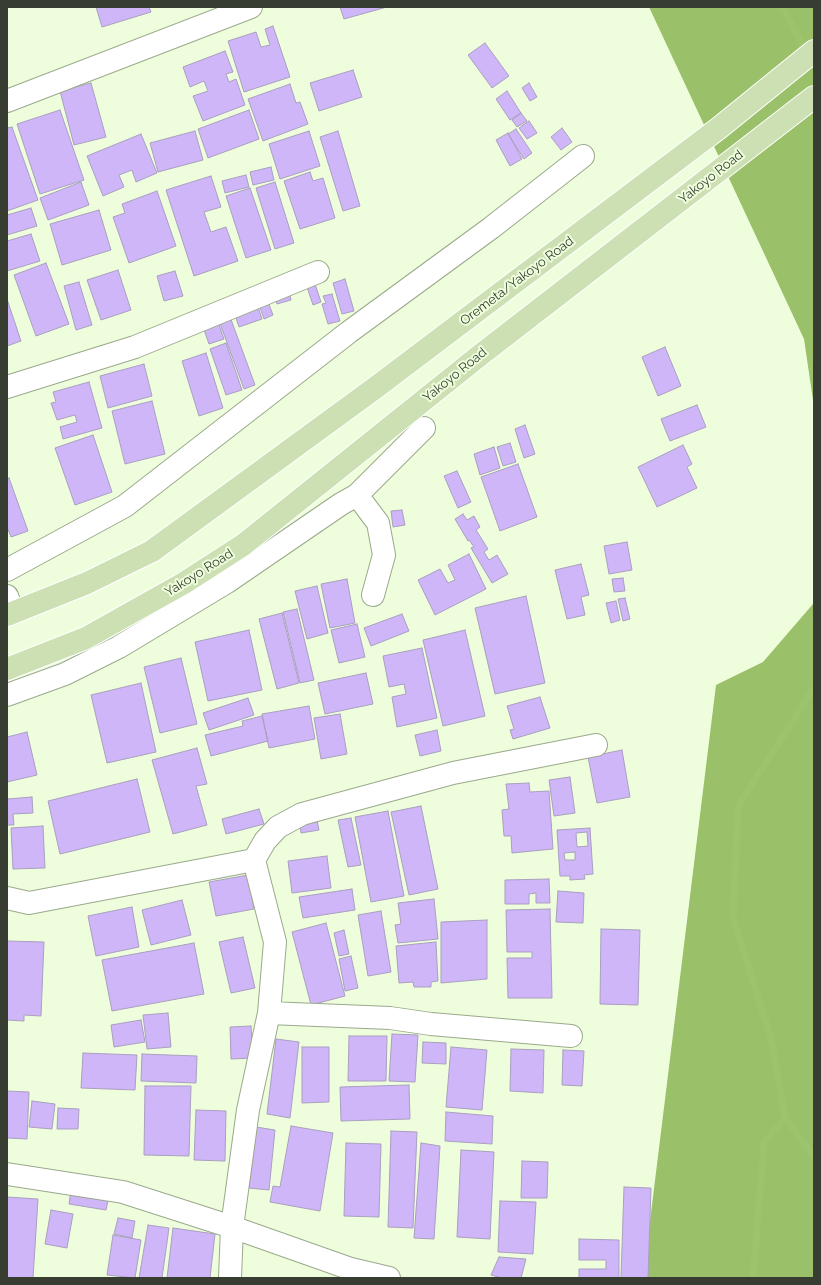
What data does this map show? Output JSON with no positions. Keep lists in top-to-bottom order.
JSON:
{
  "streets": {
    "main road": ["Yakoyo Road", "Oremeta/Yakoyo Road"]
  }
}
